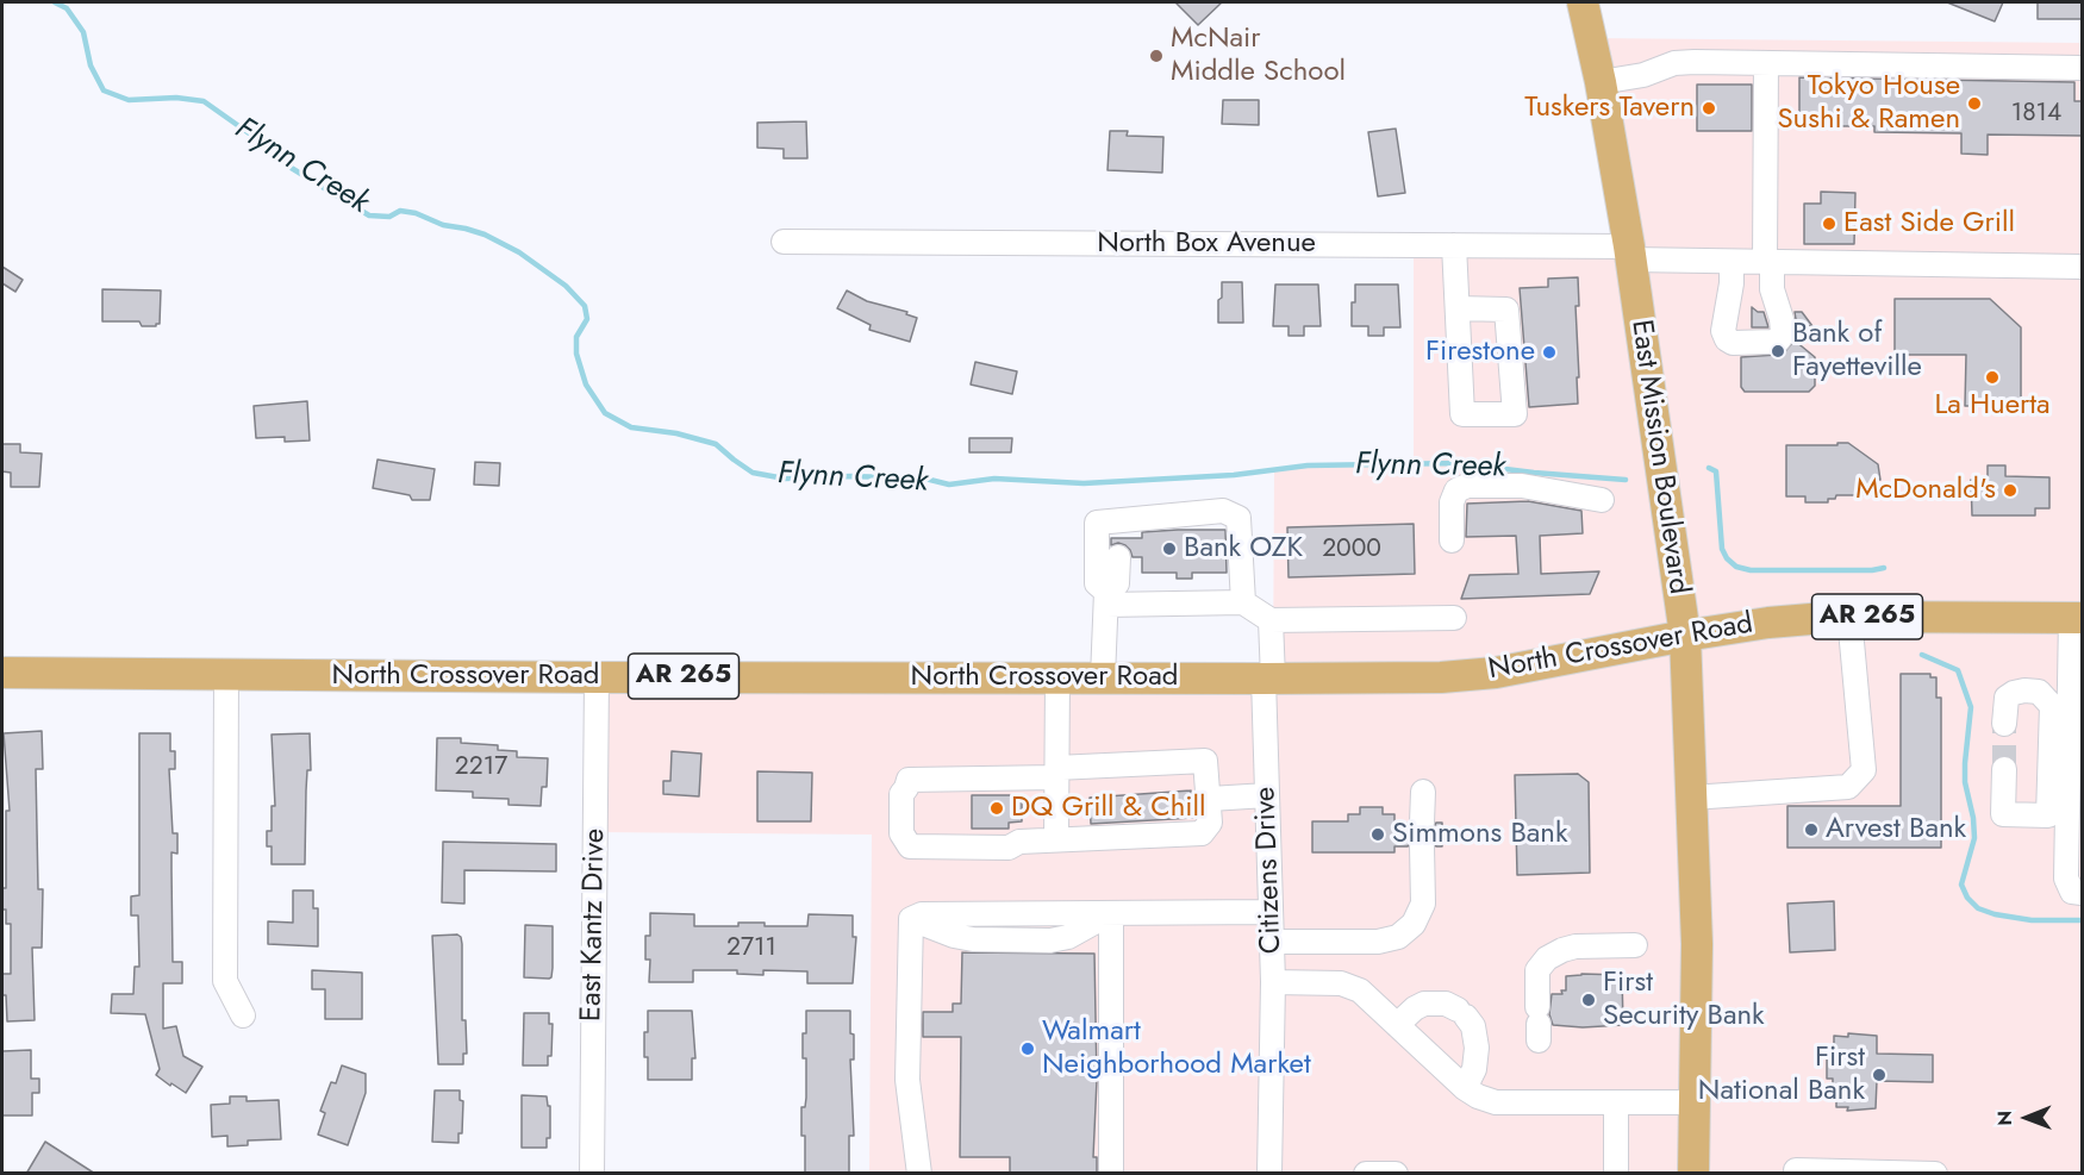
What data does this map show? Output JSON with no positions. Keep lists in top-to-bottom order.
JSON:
{
  "streets": {
    "main road": ["East Mission Boulevard", "AR 265", "North Crossover Road"],
    "street": ["North Box Avenue", "Citizens Drive", "East Kantz Drive"]
  },
  "crossings": [
    ["North Box Avenue", "East Mission Boulevard"],
    ["East Mission Boulevard", "North Crossover Road"],
    ["East Mission Boulevard", "Citizens Drive"],
    ["North Crossover Road", "Citizens Drive"],
    ["North Crossover Road", "East Kantz Drive"]
  ],
  "water": ["Flynn Creek"],
  "places": [
    "McNair Middle School",
    "Tokyo House Sushi & Ramen",
    "Tuskers Tavern",
    "East Side Grill",
    "Bank of Fayetteville",
    "Firestone",
    "La Huerta",
    "McDonald's",
    "Bank OZK",
    "DQ Grill & Chill",
    "Arvest Bank",
    "Simmons Bank",
    "First Security Bank",
    "Walmart Neighborhood Market",
    "First National Bank"
  ],
  "house_numbers": [
    "1814",
    "2000",
    "2217",
    "2711"
  ],
  "north": "left"
}
